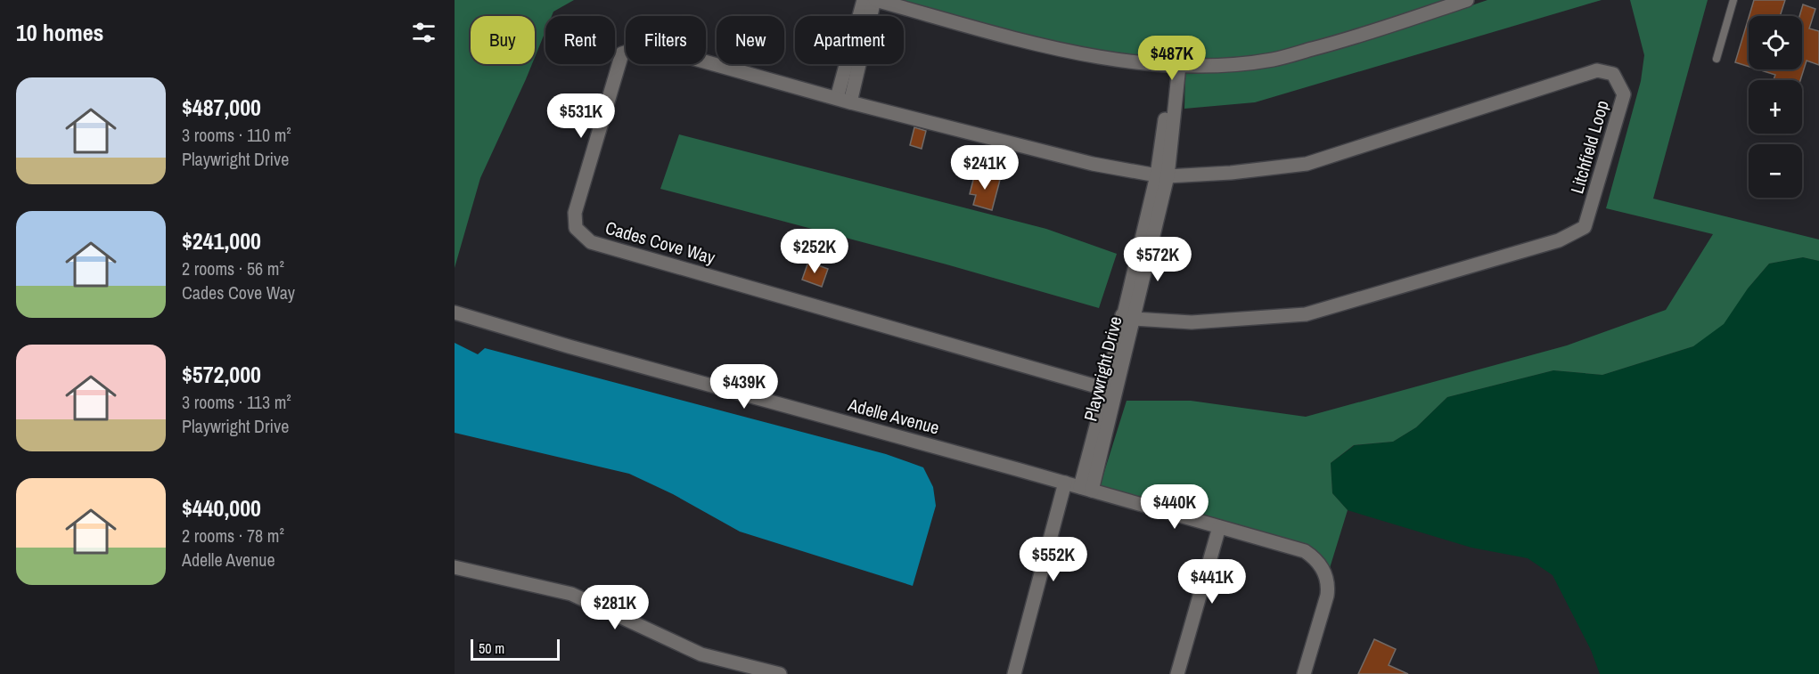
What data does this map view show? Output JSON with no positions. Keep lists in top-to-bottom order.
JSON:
{
  "streets": {
    "street": [
      "Litchfield Loop",
      "Cades Cove Way",
      "Playwright Drive",
      "Adelle Avenue"
    ]
  },
  "crossings": [
    ["Litchfield Loop", "Cades Cove Way"],
    ["Litchfield Loop", "Playwright Drive"],
    ["Cades Cove Way", "Playwright Drive"],
    ["Playwright Drive", "Adelle Avenue"]
  ],
  "scale_bar": "50 m",
  "page": {
    "heading": "10 homes",
    "map_buttons": ["+", "−"],
    "chip": [
      "Buy",
      "Rent",
      "Filters",
      "New",
      "Apartment"
    ],
    "price": [
      "$487K",
      "$531K",
      "$241K",
      "$252K",
      "$572K",
      "$439K",
      "$440K",
      "$552K",
      "$441K",
      "$281K"
    ],
    "list": [
      {
        "name": "$487,000",
        "note": "3 rooms · 110 m² · Playwright Drive"
      },
      {
        "name": "$241,000",
        "note": "2 rooms · 56 m² · Cades Cove Way"
      },
      {
        "name": "$572,000",
        "note": "3 rooms · 113 m² · Playwright Drive"
      },
      {
        "name": "$440,000",
        "note": "2 rooms · 78 m² · Adelle Avenue"
      }
    ],
    "scale": "50 m"
  }
}
